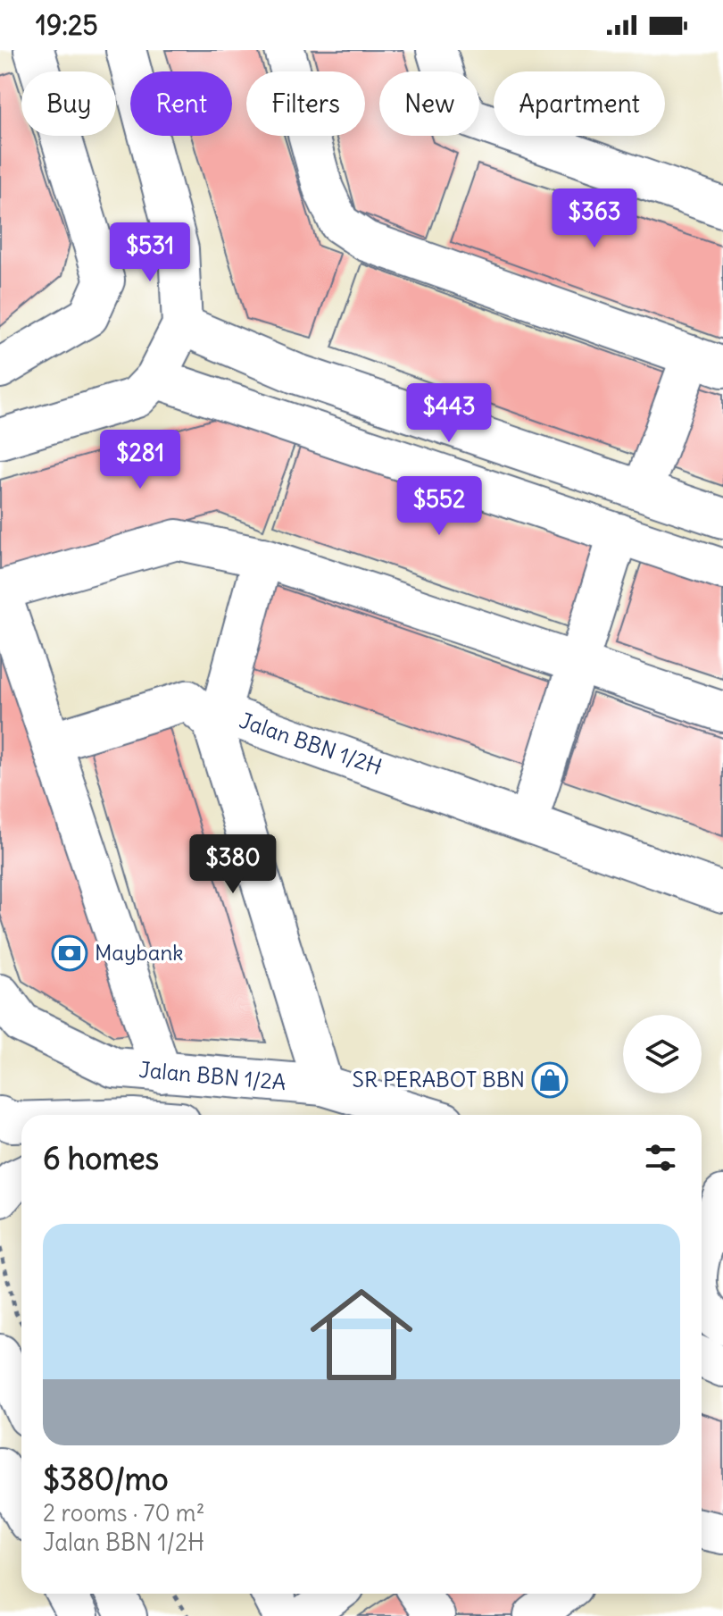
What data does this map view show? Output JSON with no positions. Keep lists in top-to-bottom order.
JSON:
{
  "streets": {
    "street": ["Jalan BBN 1/2H", "Jalan BBN 1/2A"]
  },
  "crossings": [
    ["Jalan BBN 1/2H", "Jalan BBN 1/2A"]
  ],
  "places": {
    "bank": ["Maybank"],
    "shop": ["SR PERABOT BBN"]
  },
  "page": {
    "status": "19:25",
    "chip": [
      "Buy",
      "Rent",
      "Filters",
      "New",
      "Apartment"
    ],
    "price": [
      "$363",
      "$531",
      "$443",
      "$281",
      "$552",
      "$380"
    ],
    "heading": "6 homes",
    "list": [
      {
        "name": "$380/mo",
        "note": "2 rooms · 70 m² · Jalan BBN 1/2H"
      }
    ]
  }
}
